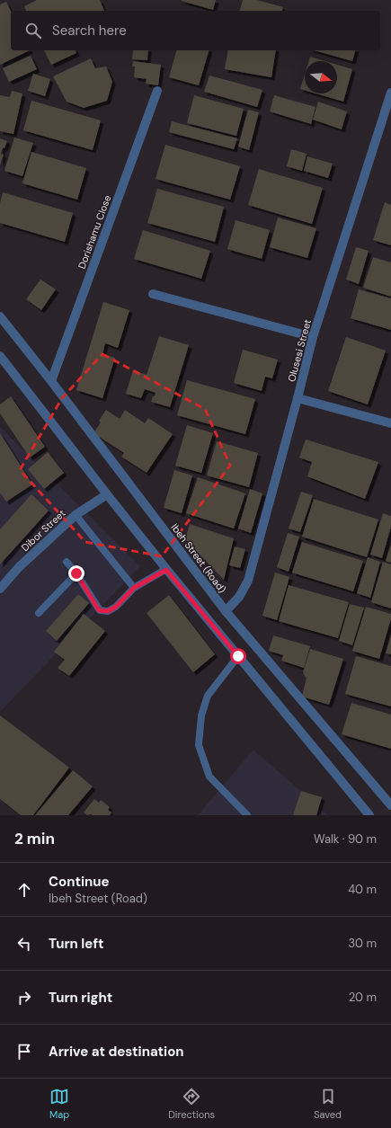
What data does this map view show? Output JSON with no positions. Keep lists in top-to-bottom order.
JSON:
{
  "streets": {
    "street": [
      "Dorishamu Close",
      "Olusesi Street",
      "Dibor Street",
      "Ibeh Street (Road)"
    ]
  },
  "crossings": [
    ["Dorishamu Close", "Ibeh Street (Road)"],
    ["Olusesi Street", "Ibeh Street (Road)"]
  ],
  "north": "right",
  "page": {
    "search": "Search here",
    "heading": ["2 min", "Walk · 90 m"],
    "list": [
      ["Continue", "Ibeh Street (Road)", "40 m"],
      ["Turn left", "30 m"],
      ["Turn right", "20 m"],
      "Arrive at destination"
    ],
    "nav": ["Map", "Directions", "Saved"]
  }
}
